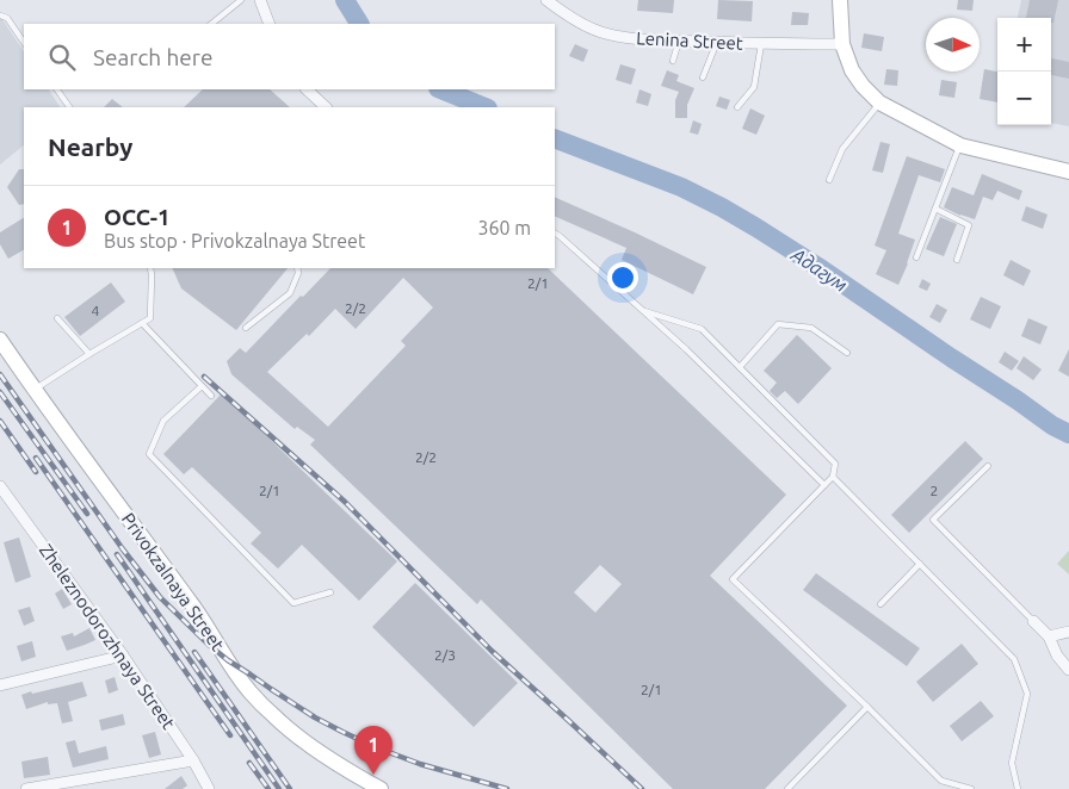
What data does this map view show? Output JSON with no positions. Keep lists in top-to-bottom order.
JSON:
{
  "streets": {
    "main road": ["Privokzalnaya Street"],
    "street": ["Lenina Street", "Zheleznodorozhnaya Street"]
  },
  "water": ["Адагум"],
  "house_numbers": [
    "2/1",
    "2/2",
    "4",
    "2/2",
    "2/1",
    "2",
    "2/3",
    "2/1"
  ],
  "north": "right",
  "page": {
    "map_buttons": ["+", "−"],
    "search": "Search here",
    "heading": "Nearby",
    "list": [
      {
        "mark": "1",
        "name": "ОСС-1",
        "note": "Bus stop · Privokzalnaya Street",
        "value": "360 m"
      }
    ],
    "pins": "1"
  }
}
